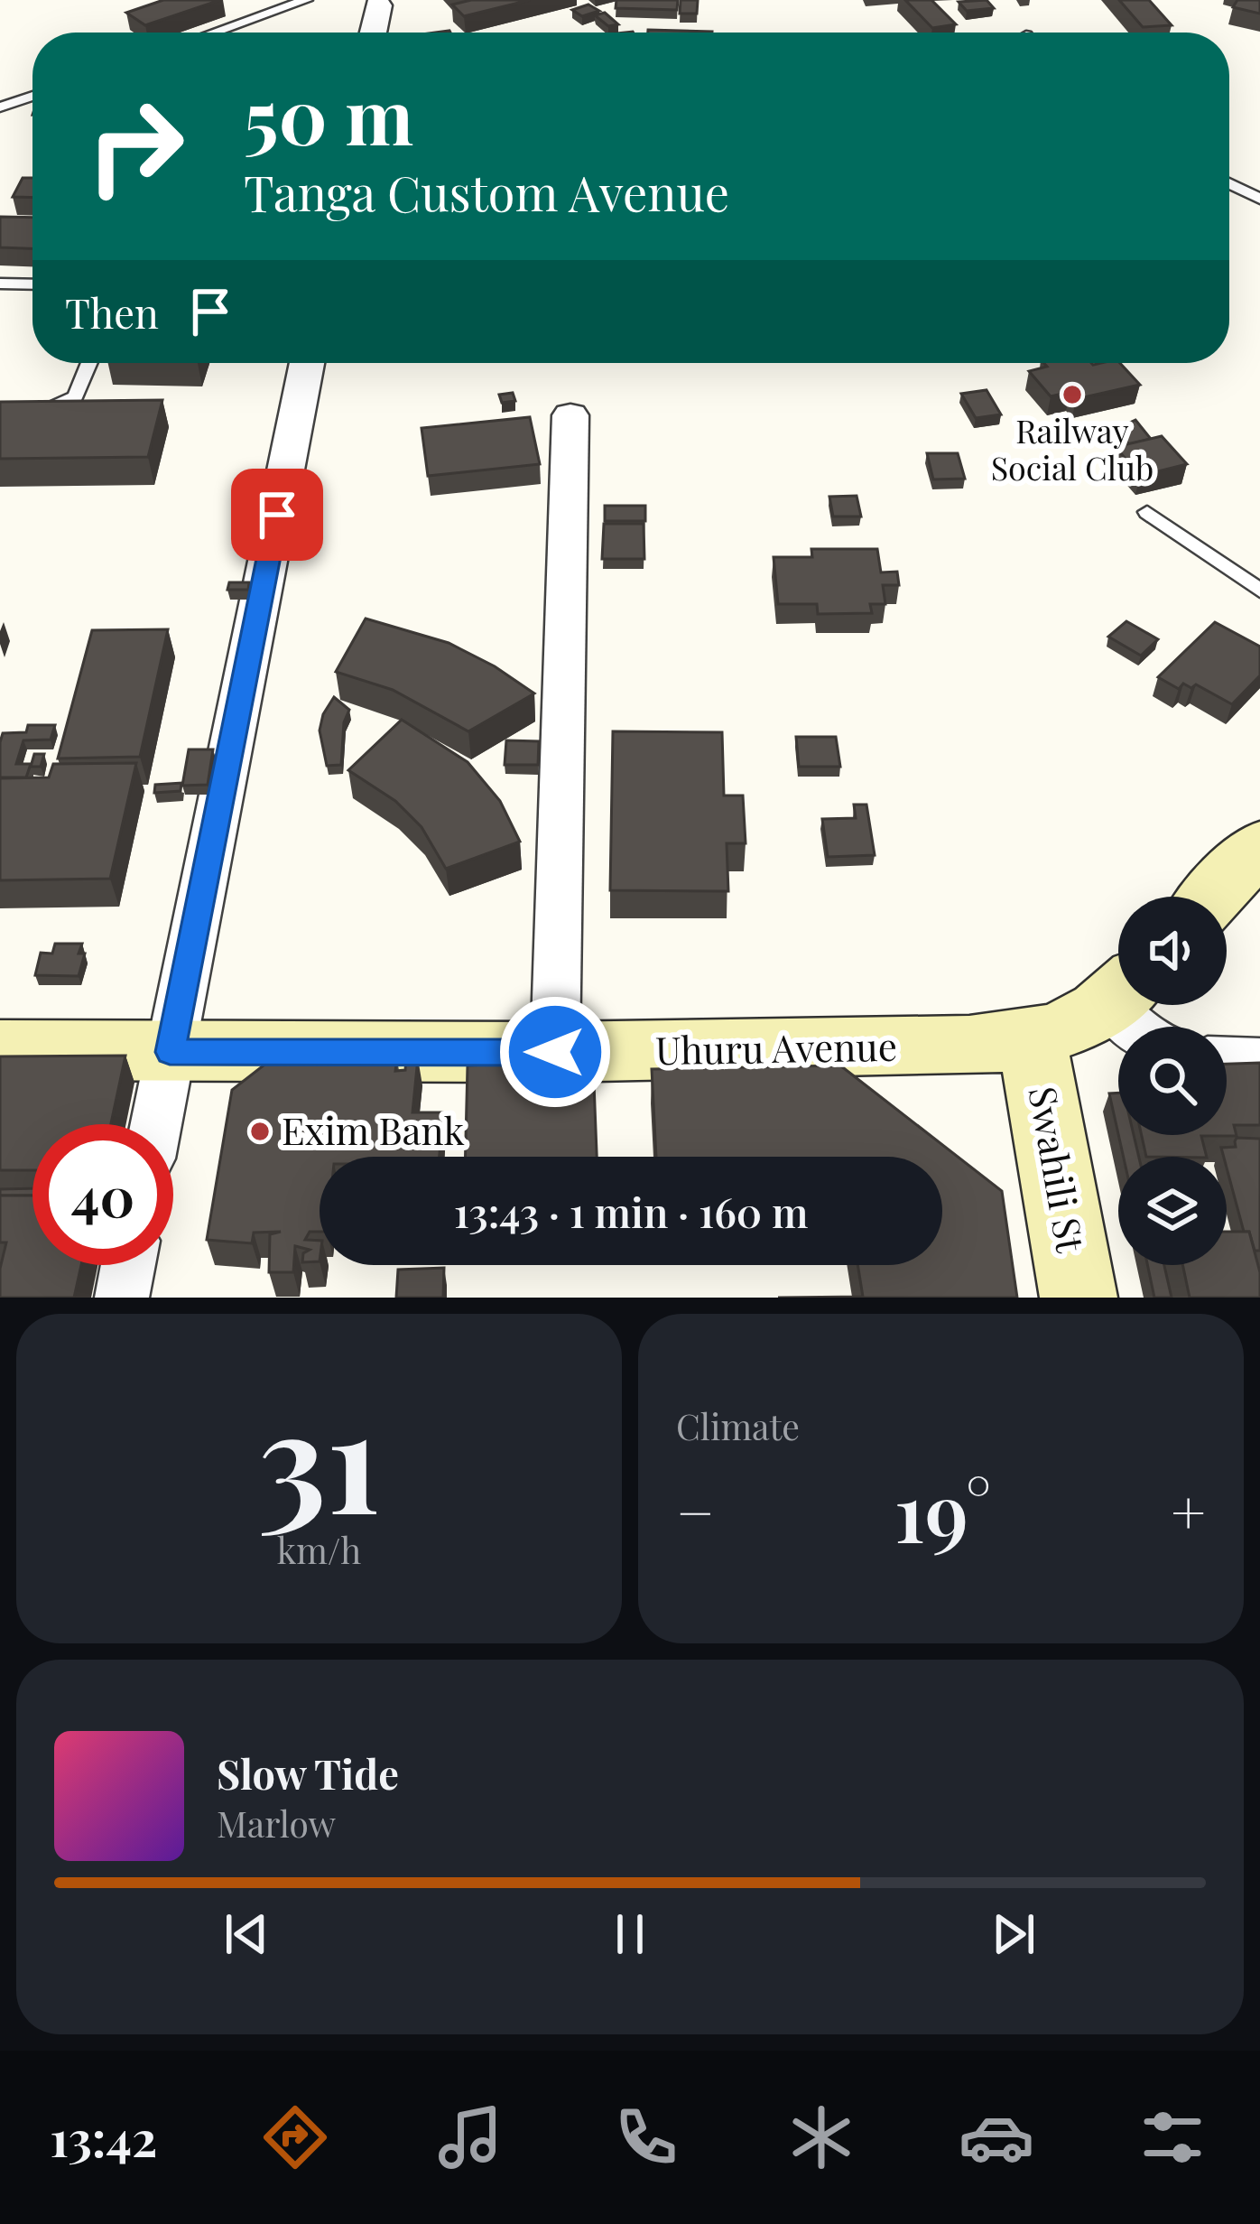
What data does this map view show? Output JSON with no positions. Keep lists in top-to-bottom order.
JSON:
{
  "streets": {
    "street": ["Uhuru Avenue", "Swahili St"]
  },
  "crossings": [
    ["Uhuru Avenue", "Swahili St"]
  ],
  "places": ["Railway Social Club", "Exim Bank"],
  "page": {
    "turn": ["50 m", "Tanga Custom Avenue"],
    "then": "Then",
    "limit": "40",
    "trip": "13:43 · 1 min · 160 m",
    "tile": [
      ["31", "km/h"],
      "Climate"
    ],
    "heat": ["−", "19°", "+"],
    "song": ["Slow Tide", "Marlow"],
    "tabs": "13:42"
  }
}
